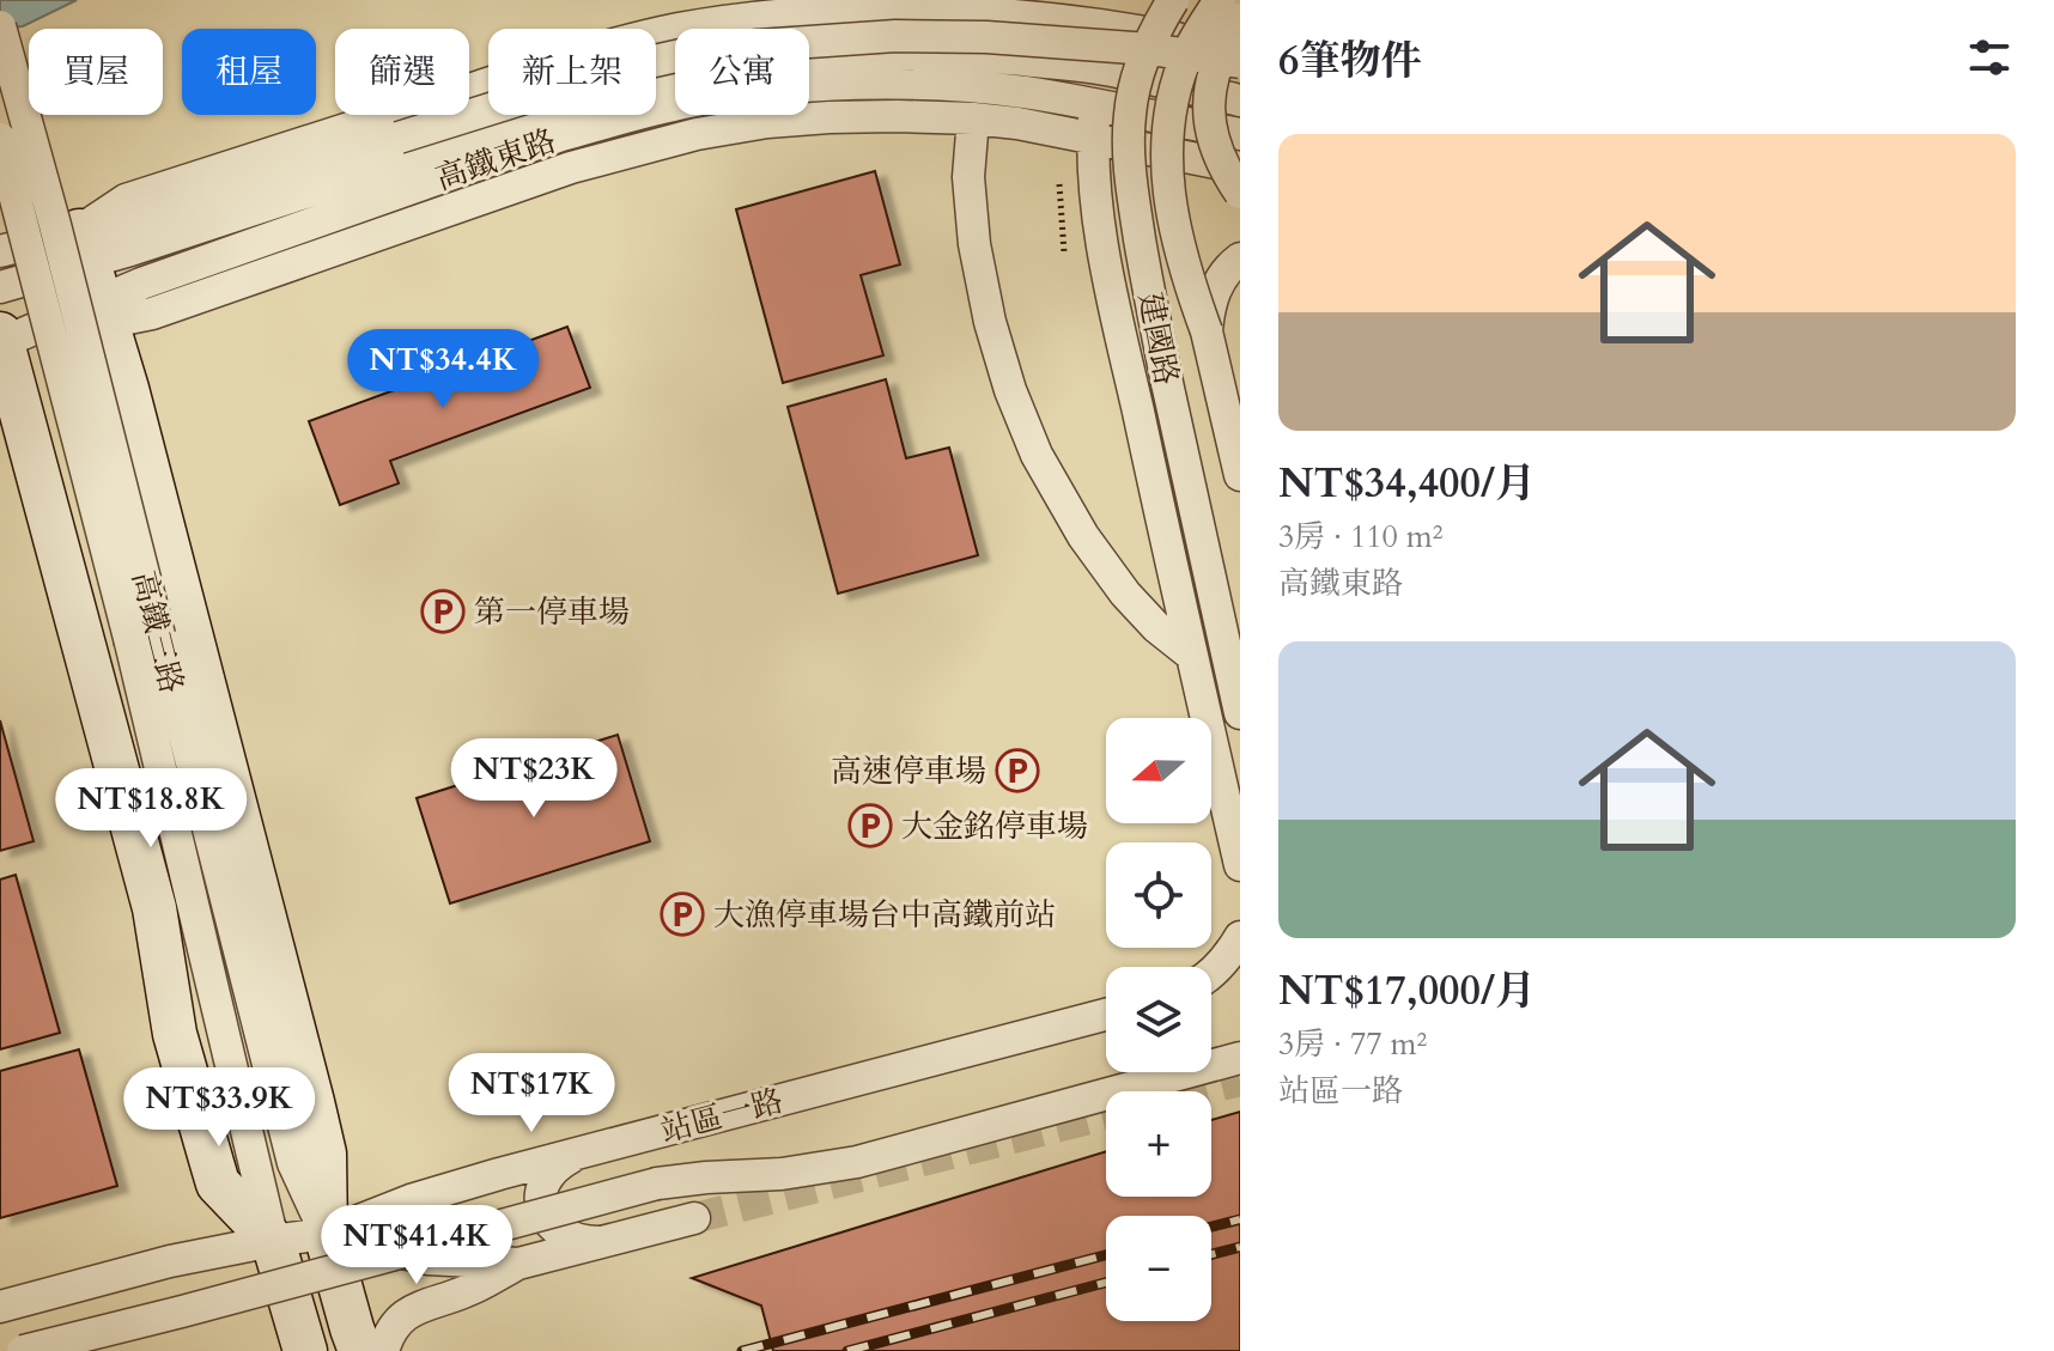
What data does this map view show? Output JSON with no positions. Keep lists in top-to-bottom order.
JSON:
{
  "streets": {
    "street": [
      "高鐵東路",
      "建國路",
      "高鐵三路",
      "站區一路"
    ]
  },
  "crossings": [
    ["高鐵東路", "高鐵三路"],
    ["高鐵三路", "站區一路"]
  ],
  "places": {
    "parking": [
      "第一停車場",
      "高速停車場",
      "大金銘停車場",
      "大漁停車場台中高鐵前站"
    ]
  },
  "north": "left",
  "page": {
    "heading": "6筆物件",
    "chip": [
      "買屋",
      "租屋",
      "篩選",
      "新上架",
      "公寓"
    ],
    "list": [
      {
        "name": "NT$34,400/月",
        "note": "3房 · 110 m² · 高鐵東路"
      },
      {
        "name": "NT$17,000/月",
        "note": "3房 · 77 m² · 站區一路"
      }
    ],
    "price": [
      "NT$34.4K",
      "NT$23K",
      "NT$18.8K",
      "NT$17K",
      "NT$33.9K",
      "NT$41.4K"
    ],
    "map_buttons": ["+", "−"]
  }
}
